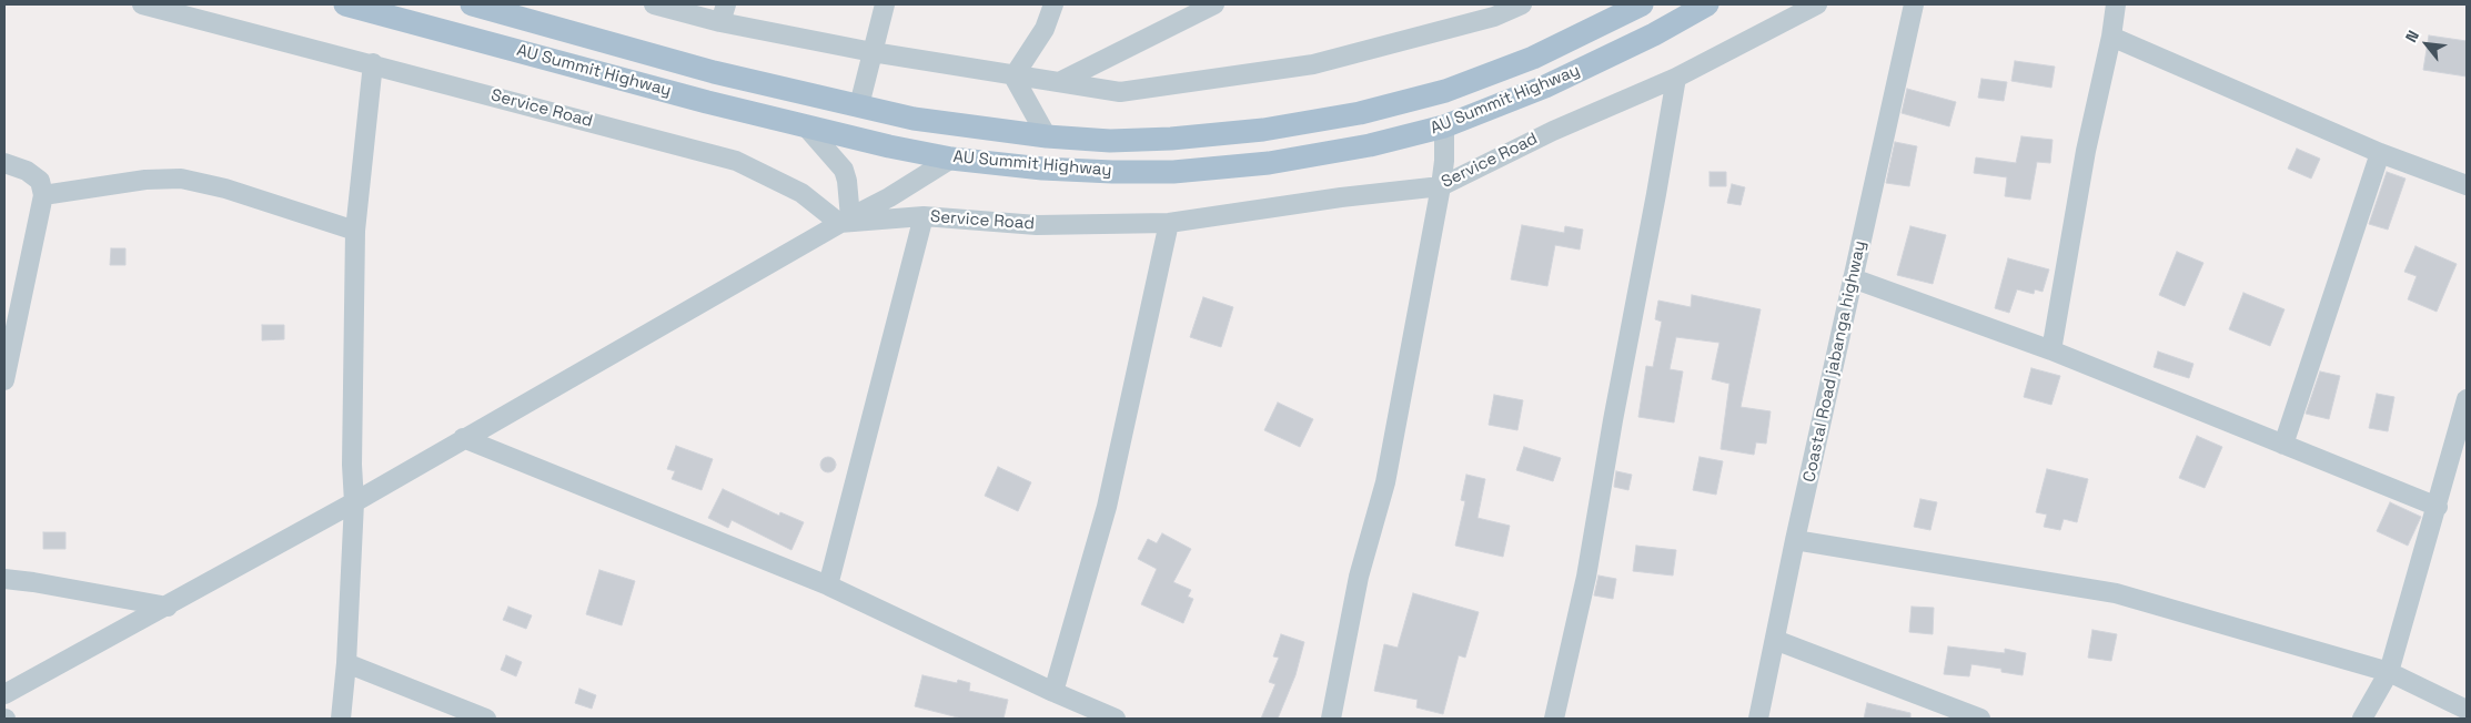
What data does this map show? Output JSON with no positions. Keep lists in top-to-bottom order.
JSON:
{
  "streets": {
    "main road": ["AU Summit Highway"],
    "street": ["Service Road", "Coastal Road jabanga highway"]
  },
  "north": "top left"
}
